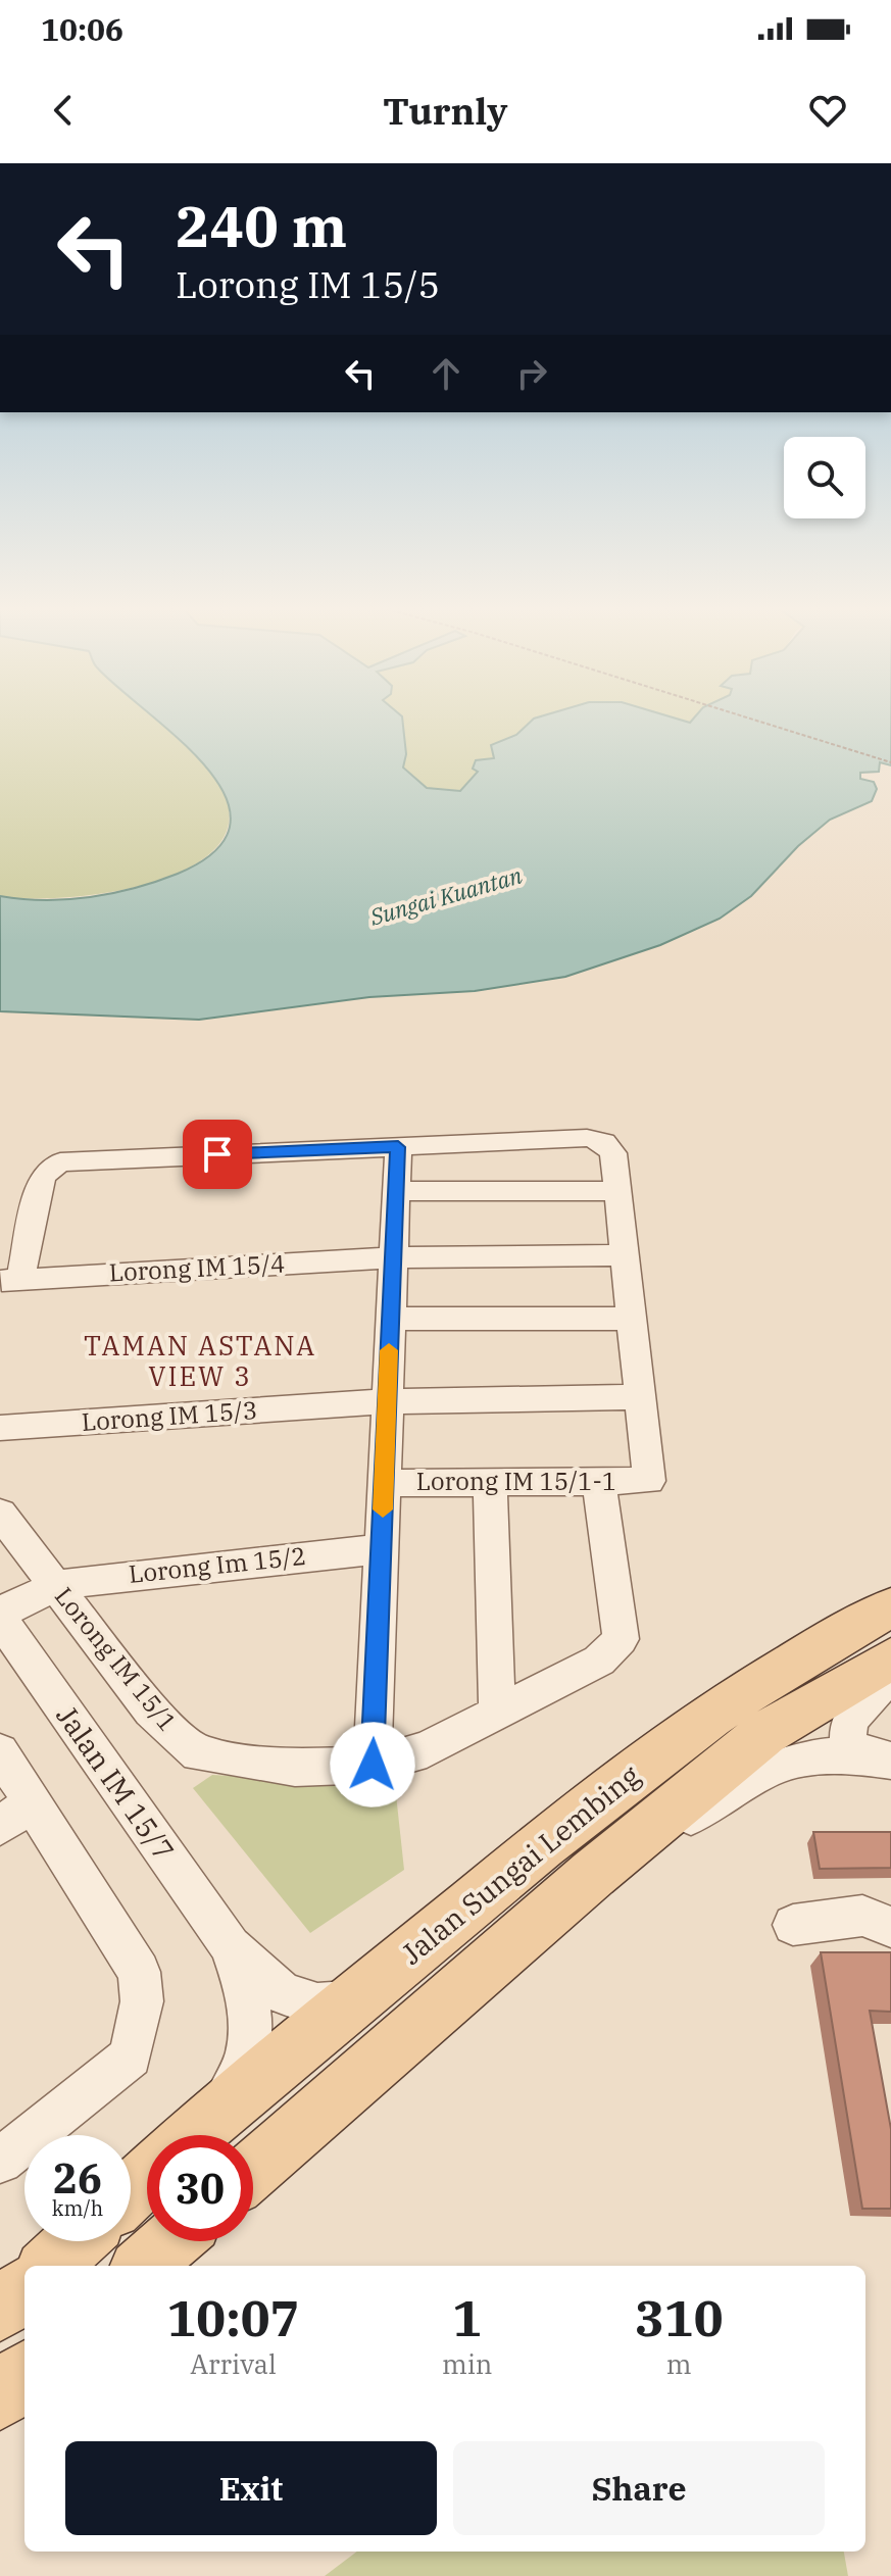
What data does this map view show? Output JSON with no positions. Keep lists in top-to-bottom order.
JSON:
{
  "streets": {
    "main road": ["Jalan Sungai Lembing"],
    "street": [
      "Lorong IM 15/4",
      "Lorong IM 15/3",
      "Lorong IM 15/1-1",
      "Lorong Im 15/2",
      "Lorong IM 15/1",
      "Jalan IM 15/7"
    ]
  },
  "crossings": [
    ["Lorong IM 15/3", "Lorong IM 15/1-1"],
    ["Lorong IM 15/1-1", "Lorong IM 15/1"],
    ["Lorong Im 15/2", "Lorong IM 15/1"]
  ],
  "districts": ["TAMAN ASTANA VIEW 3"],
  "water": ["Sungai Kuantan"],
  "page": {
    "status": "10:06",
    "header": "Turnly",
    "turn": ["240 m", "Lorong IM 15/5"],
    "speed": "26 km/h",
    "limit": "30",
    "eta": [
      "10:07",
      "Arrival",
      "1",
      "min",
      "310",
      "m"
    ],
    "buttons": ["Exit", "Share"]
  }
}
